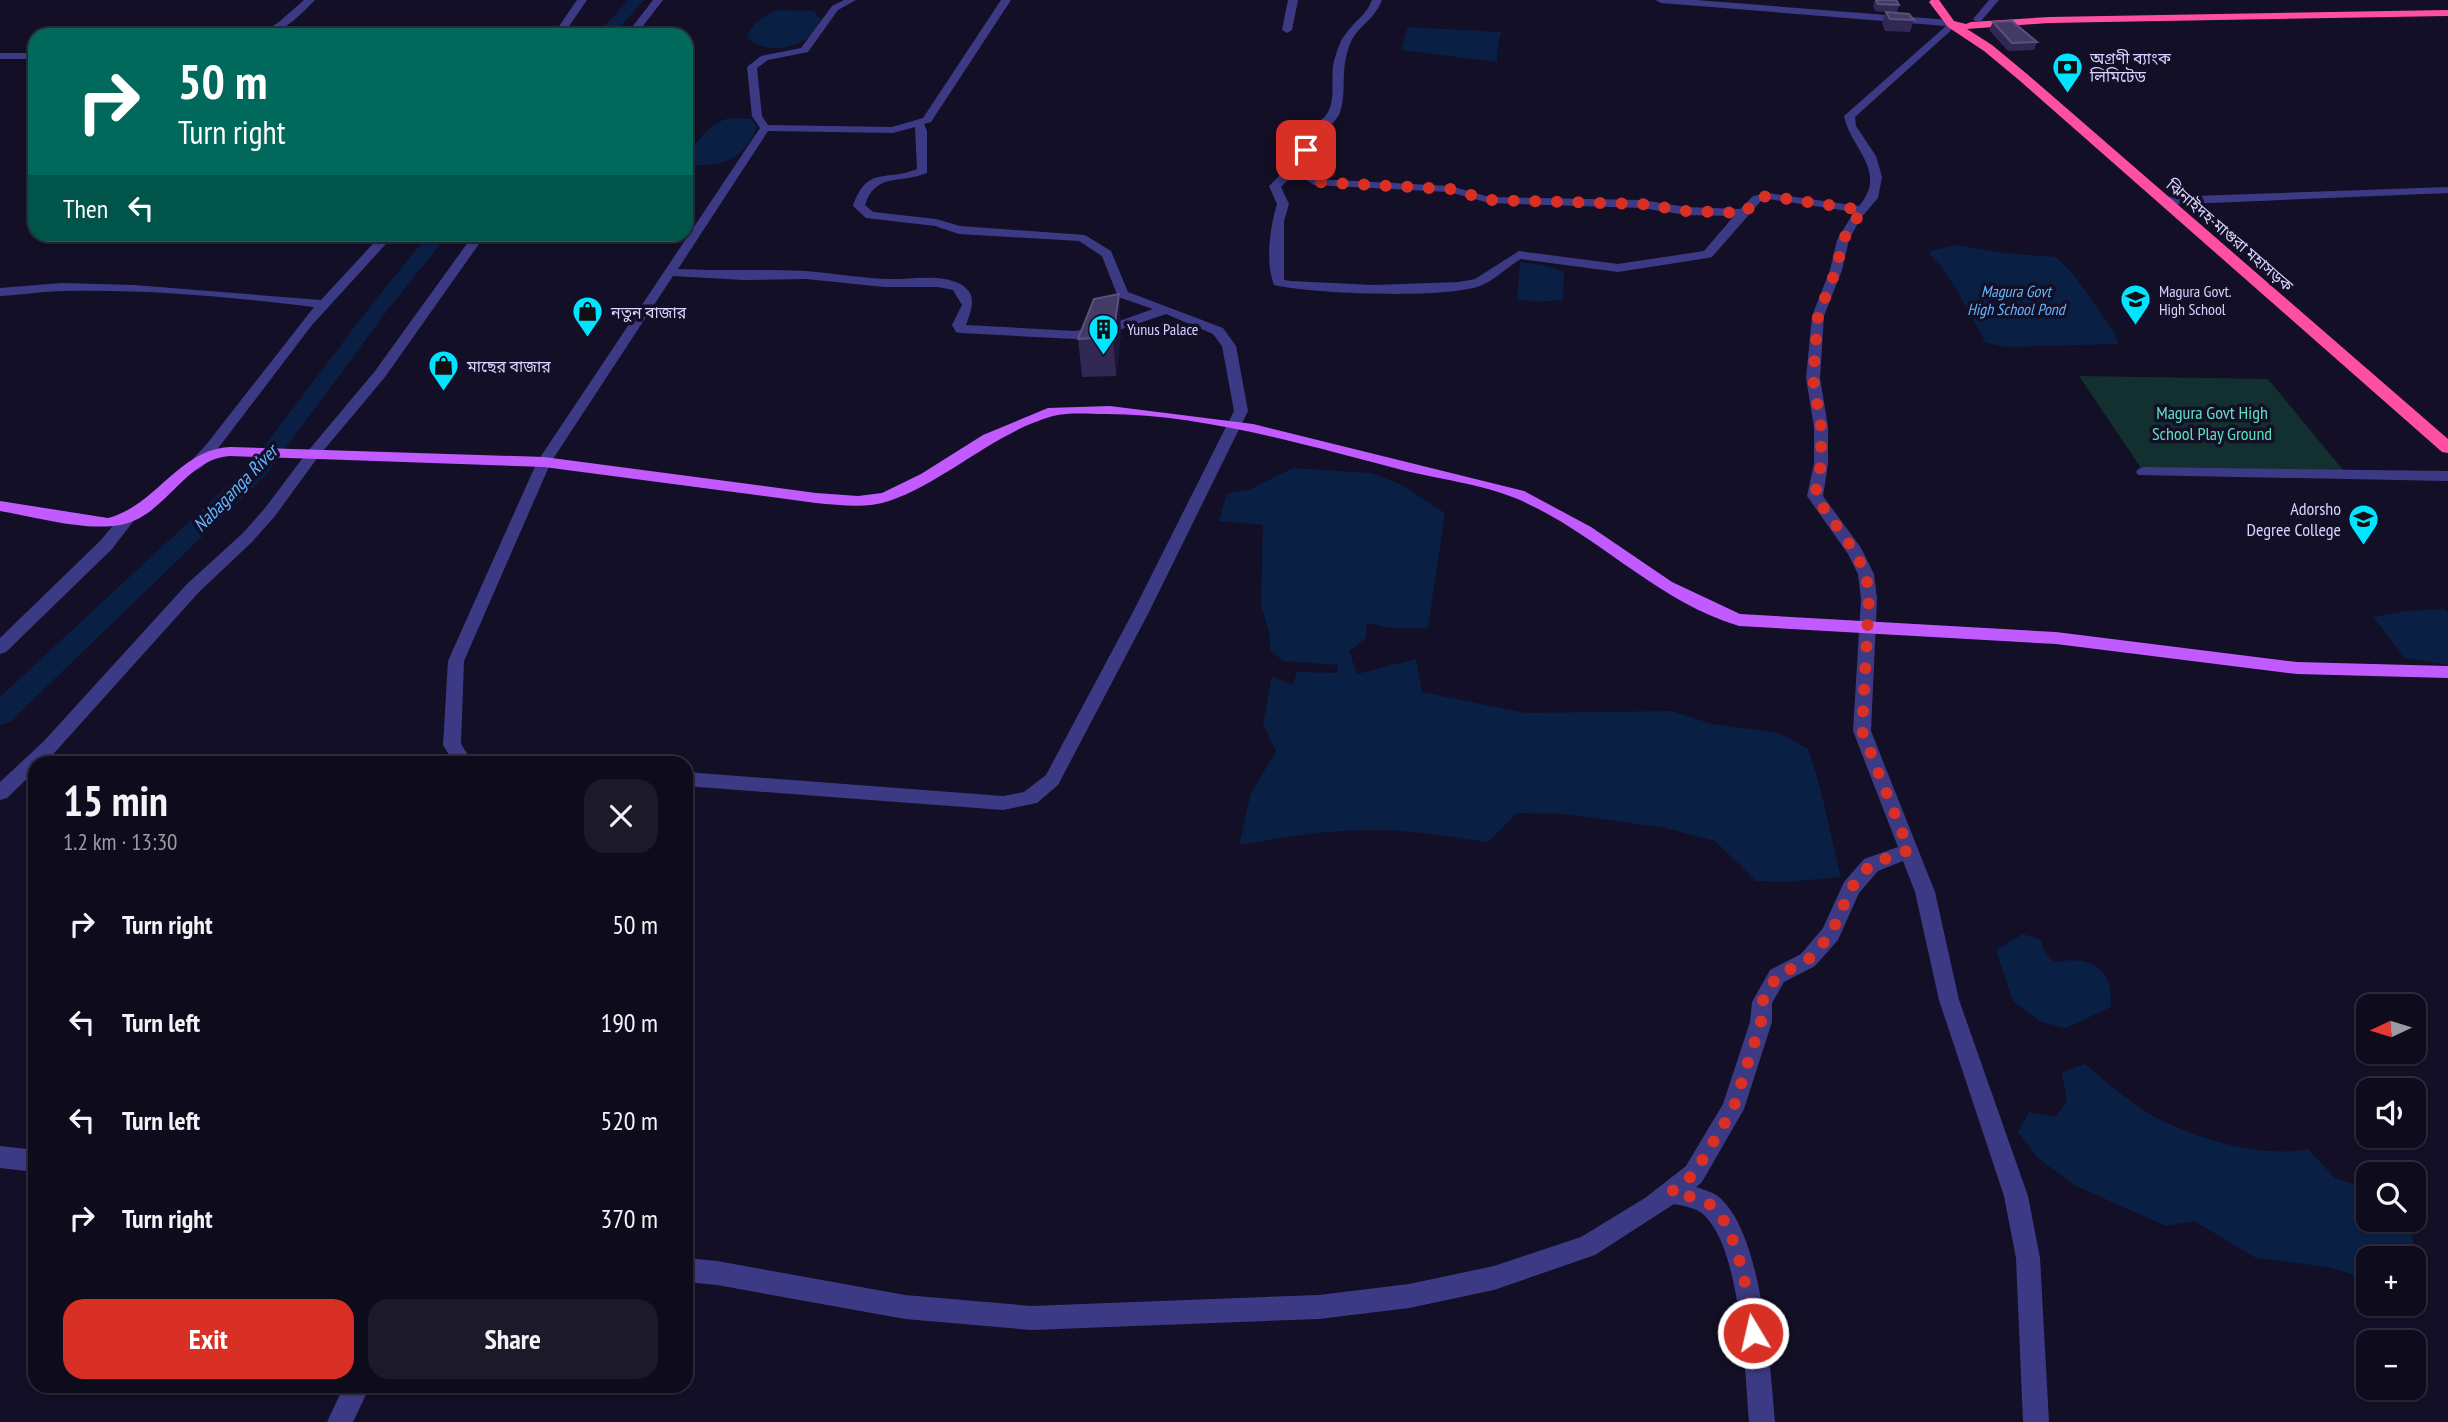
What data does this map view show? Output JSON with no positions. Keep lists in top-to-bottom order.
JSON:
{
  "streets": {
    "highway": ["ঝিনাইদহ-মাগুরা মহাসড়ক"]
  },
  "water": ["Magura Govt High School Pond", "Nabaganga River"],
  "parks": ["Magura Govt High School Play Ground"],
  "places": {
    "bank": ["অগ্রণী ব্যাংক লিমিটেড"],
    "school or university": ["Magura Govt. High School", "Adorsho Degree College"],
    "shop": ["নতুন বাজার", "মাছের বাজার"],
    "building": ["Yunus Palace"]
  },
  "north": "left",
  "page": {
    "turn": ["50 m", "Turn right"],
    "then": "Then",
    "heading": ["15 min", "1.2 km · 13:30"],
    "list": [
      {
        "name": "Turn right",
        "value": "50 m"
      },
      {
        "name": "Turn left",
        "value": "190 m"
      },
      {
        "name": "Turn left",
        "value": "520 m"
      },
      {
        "name": "Turn right",
        "value": "370 m"
      }
    ],
    "map_buttons": ["+", "−"],
    "buttons": ["Exit", "Share"]
  }
}
